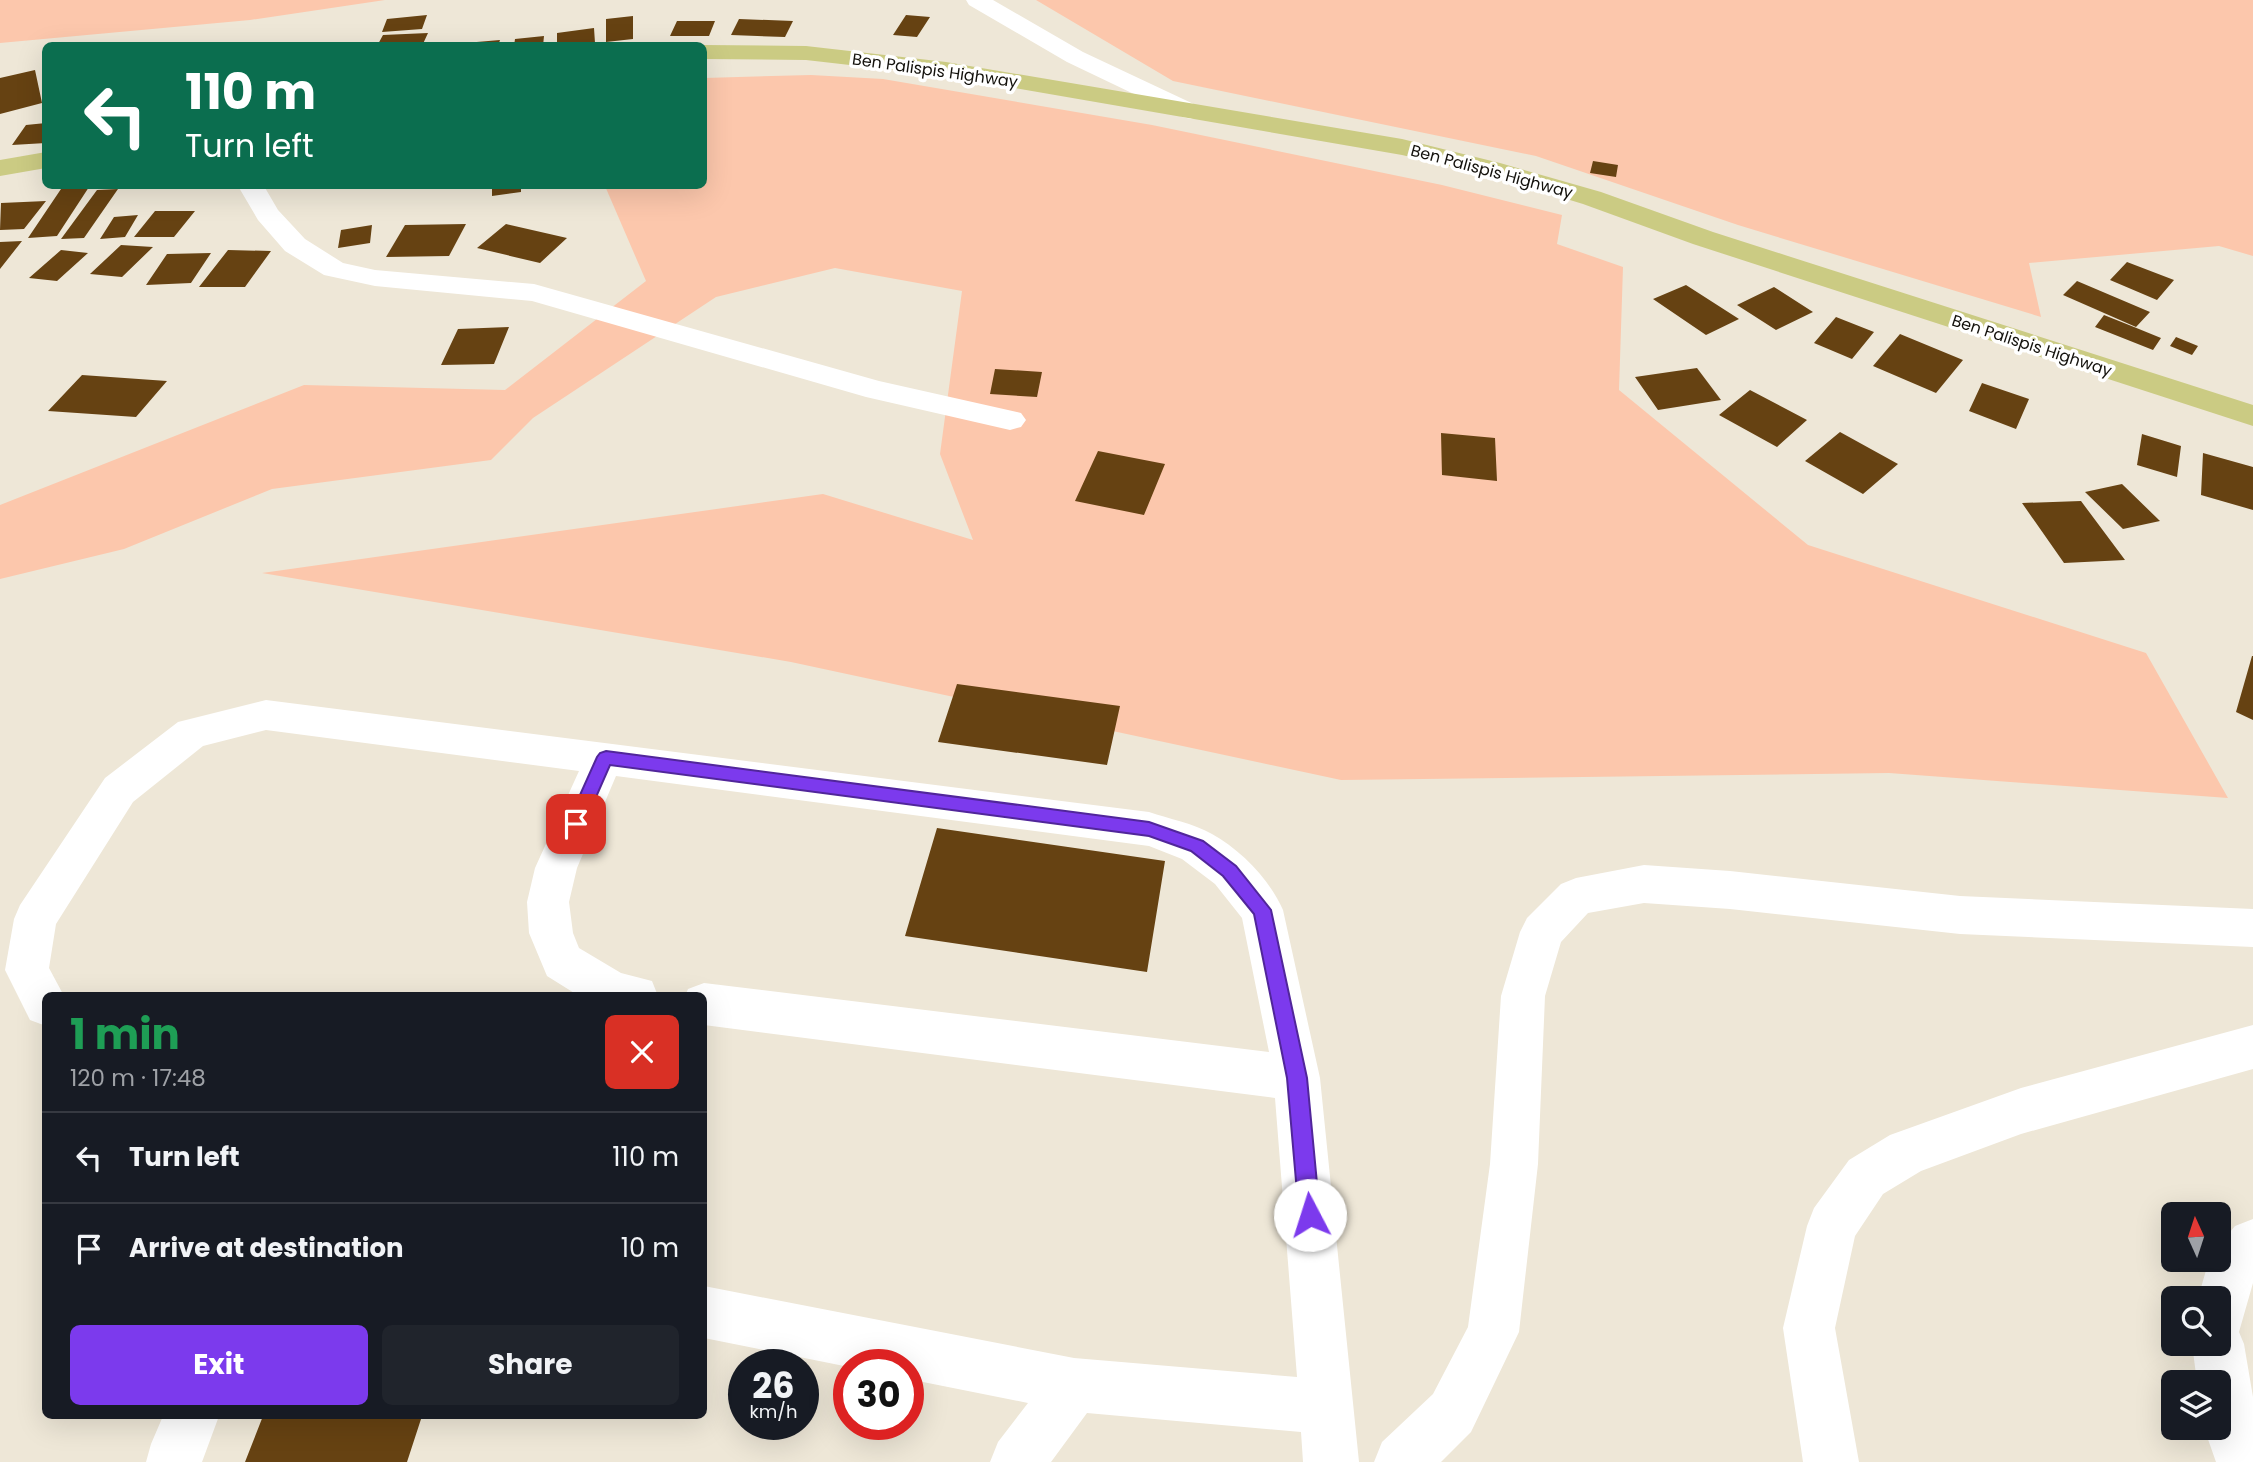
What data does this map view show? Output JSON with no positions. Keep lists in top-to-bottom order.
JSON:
{
  "streets": {
    "main road": ["Ben Palispis Highway"]
  },
  "north": "top",
  "page": {
    "turn": ["110 m", "Turn left"],
    "heading": ["1 min", "120 m · 17:48"],
    "list": [
      {
        "name": "Turn left",
        "value": "110 m"
      },
      {
        "name": "Arrive at destination",
        "value": "10 m"
      }
    ],
    "buttons": ["Exit", "Share"],
    "speed": "26 km/h",
    "limit": "30"
  }
}
